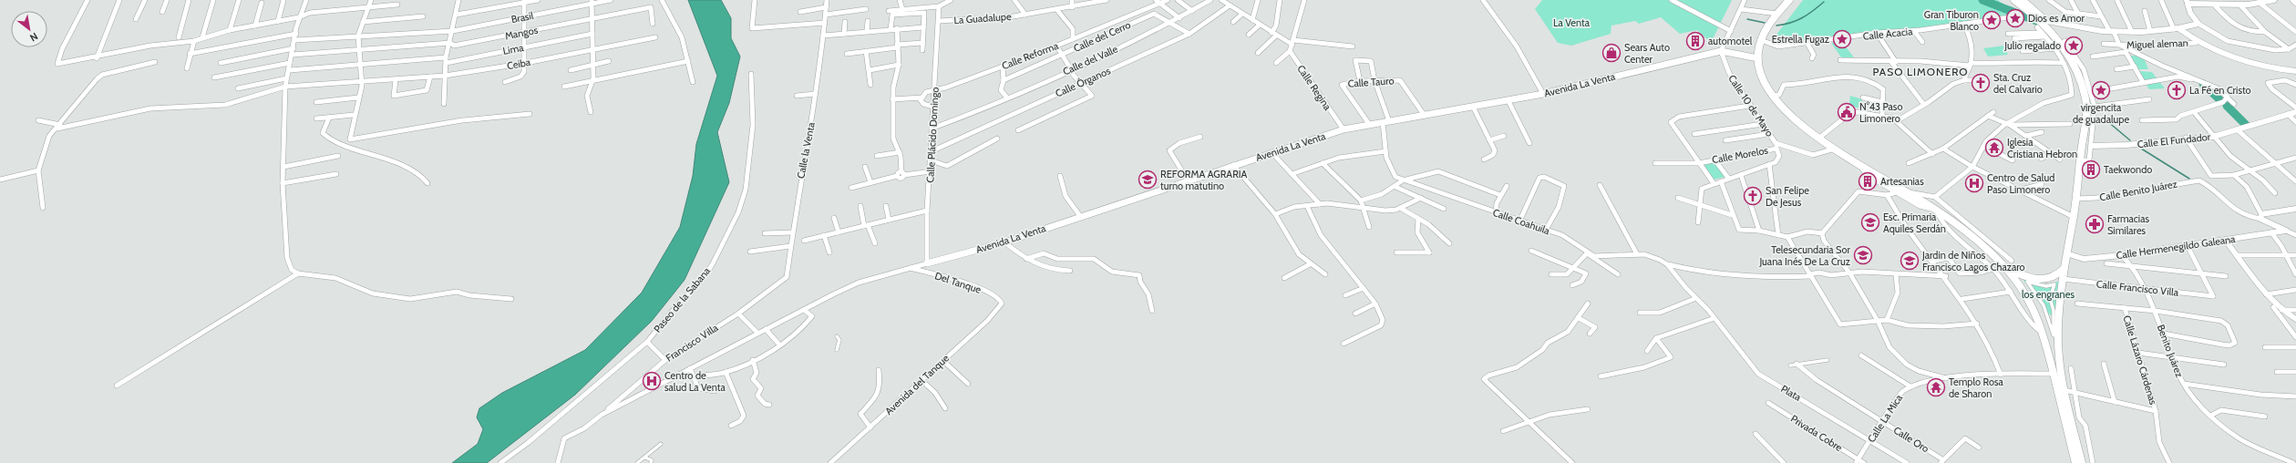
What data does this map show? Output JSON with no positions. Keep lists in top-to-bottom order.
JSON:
{
  "streets": {
    "main road": ["Avenida La Venta"],
    "street": [
      "Brasil",
      "La Guadalupe",
      "Mangos",
      "Calle Acacia",
      "Calle del Cerro",
      "Miguel aleman",
      "Lima",
      "Calle Reforma",
      "Calle del Valle",
      "Ceiba",
      "Calle Órganos",
      "Calle Tauro",
      "Calle Regina",
      "Calle 10 de Mayo",
      "Calle Plácido Domingo",
      "Calle El Fundador",
      "Calle la Venta",
      "Calle Morelos",
      "Calle Benito Juárez",
      "Calle Coahuila",
      "Calle Hermenegildo Galeana",
      "Del Tanque",
      "Calle Francisco Villa",
      "Paseo de la Sabana",
      "Francisco Villa",
      "Benito Juárez",
      "Calle Lázaro Cárdenas",
      "Avenida del Tanque",
      "Plata",
      "Calle La Mica",
      "Privada Cobre",
      "Calle Oro"
    ]
  },
  "crossings": [
    ["La Guadalupe", "Calle Plácido Domingo"],
    ["Calle del Cerro", "Calle del Valle"],
    ["Calle Reforma", "Calle Plácido Domingo"],
    ["Calle del Valle", "Calle Plácido Domingo"],
    ["Calle Órganos", "Calle Plácido Domingo"],
    ["Calle Tauro", "Avenida La Venta"],
    ["Avenida La Venta", "Calle Regina"],
    ["Avenida La Venta", "Calle 10 de Mayo"],
    ["Avenida La Venta", "Calle Plácido Domingo"],
    ["Avenida La Venta", "Del Tanque"],
    ["Avenida La Venta", "Francisco Villa"],
    ["Calle 10 de Mayo", "Calle Morelos"],
    ["Calle la Venta", "Francisco Villa"],
    ["Calle Coahuila", "Plata"],
    ["Calle Hermenegildo Galeana", "Benito Juárez"],
    ["Del Tanque", "Avenida del Tanque"],
    ["Calle Francisco Villa", "Benito Juárez"],
    ["Plata", "Calle La Mica"],
    ["Calle La Mica", "Privada Cobre"],
    ["Calle La Mica", "Calle Oro"]
  ],
  "districts": ["PASO LIMONERO"],
  "parks": ["La Venta", "los engranes"],
  "places": {
    "place": [
      "Dios es Amor",
      "Gran Tiburon Blanco",
      "Estrella Fugaz",
      "Julio regalado",
      "virgencita de guadalupe"
    ],
    "building": ["automotel", "Taekwondo", "Artesanias"],
    "shop": ["Sears Auto Center"],
    "church": ["Sta. Cruz del Calvario", "La Fé en Cristo", "San Felipe De Jesus"],
    "public building": ["N°43 Paso Limonero"],
    "temple": ["Iglesia Cristiana Hebron", "Templo Rosa de Sharon"],
    "school or university": [
      "REFORMA AGRARIA turno matutino",
      "Esc. Primaria Aquiles Serdán",
      "Telesecundaria Sor Juana Inés De La Cruz",
      "Jardin de Niños Francisco Lagos Chazaro"
    ],
    "hospital": ["Centro de Salud Paso Limonero", "Centro de salud La Venta"],
    "pharmacy": ["Farmacias Similares"]
  },
  "north": "bottom right"
}
